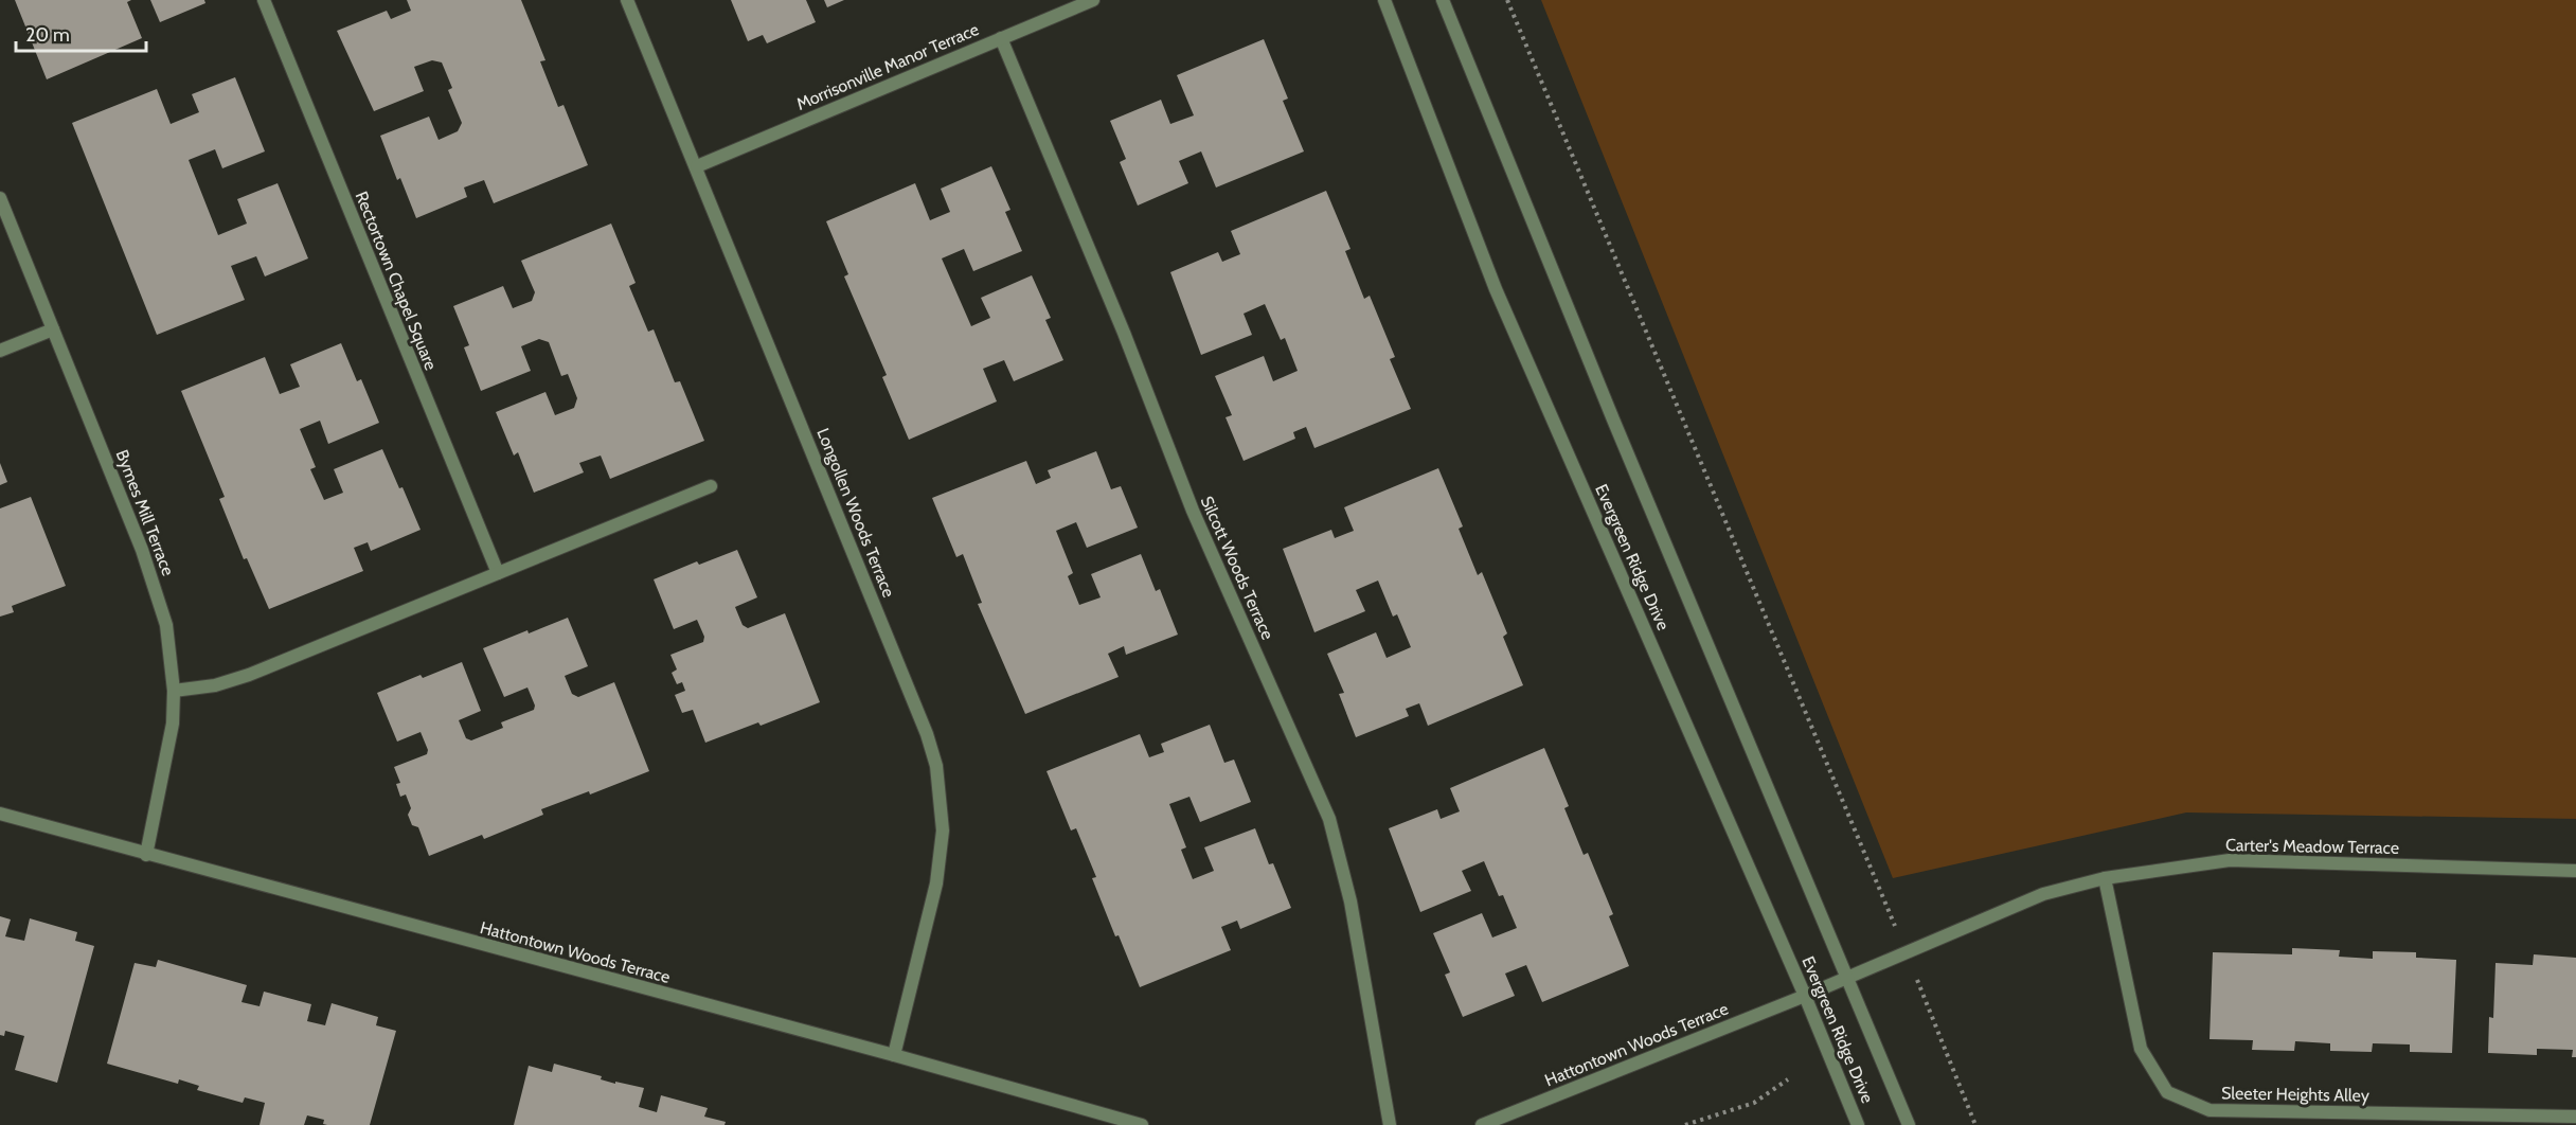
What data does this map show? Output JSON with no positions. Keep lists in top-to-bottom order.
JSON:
{
  "streets": {
    "street": [
      "Morrisonville Manor Terrace",
      "Rectortown Chapel Square",
      "Bymes Mill Terrace",
      "Longollen Woods Terrace",
      "Evergreen Ridge Drive",
      "Silcott Woods Terrace",
      "Carter's Meadow Terrace",
      "Hattontown Woods Terrace",
      "Sleeter Heights Alley"
    ]
  },
  "crossings": [
    ["Morrisonville Manor Terrace", "Longollen Woods Terrace"],
    ["Morrisonville Manor Terrace", "Silcott Woods Terrace"],
    ["Bymes Mill Terrace", "Hattontown Woods Terrace"],
    ["Longollen Woods Terrace", "Hattontown Woods Terrace"],
    ["Evergreen Ridge Drive", "Carter's Meadow Terrace"],
    ["Evergreen Ridge Drive", "Hattontown Woods Terrace"],
    ["Carter's Meadow Terrace", "Hattontown Woods Terrace"],
    ["Carter's Meadow Terrace", "Sleeter Heights Alley"]
  ],
  "scale_bar": "20 m"
}
